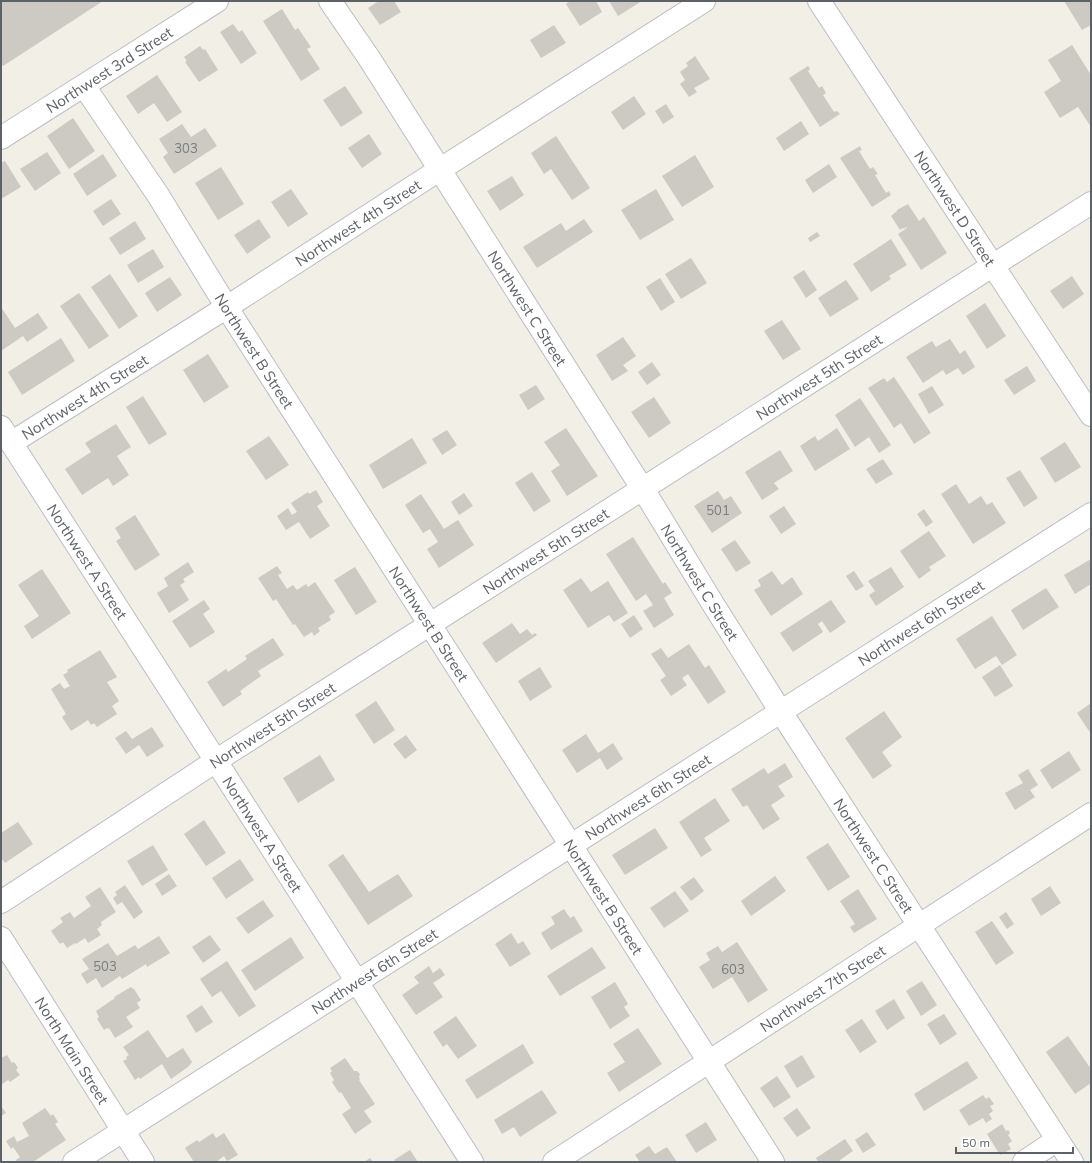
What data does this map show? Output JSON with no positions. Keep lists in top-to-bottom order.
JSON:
{
  "streets": {
    "street": [
      "Northwest 3rd Street",
      "Northwest D Street",
      "Northwest 4th Street",
      "Northwest C Street",
      "Northwest B Street",
      "Northwest 5th Street",
      "Northwest A Street",
      "Northwest 6th Street",
      "Northwest 7th Street",
      "North Main Street"
    ]
  },
  "crossings": [
    ["Northwest 3rd Street", "Northwest B Street"],
    ["Northwest D Street", "Northwest 5th Street"],
    ["Northwest 4th Street", "Northwest C Street"],
    ["Northwest 4th Street", "Northwest B Street"],
    ["Northwest 4th Street", "Northwest A Street"],
    ["Northwest C Street", "Northwest 5th Street"],
    ["Northwest C Street", "Northwest 6th Street"],
    ["Northwest C Street", "Northwest 7th Street"],
    ["Northwest B Street", "Northwest 5th Street"],
    ["Northwest B Street", "Northwest 6th Street"],
    ["Northwest B Street", "Northwest 7th Street"],
    ["Northwest 5th Street", "Northwest A Street"],
    ["Northwest A Street", "Northwest 6th Street"],
    ["Northwest 6th Street", "North Main Street"]
  ],
  "house_numbers": [
    "303",
    "501",
    "503",
    "603"
  ],
  "scale_bar": "50 m"
}
